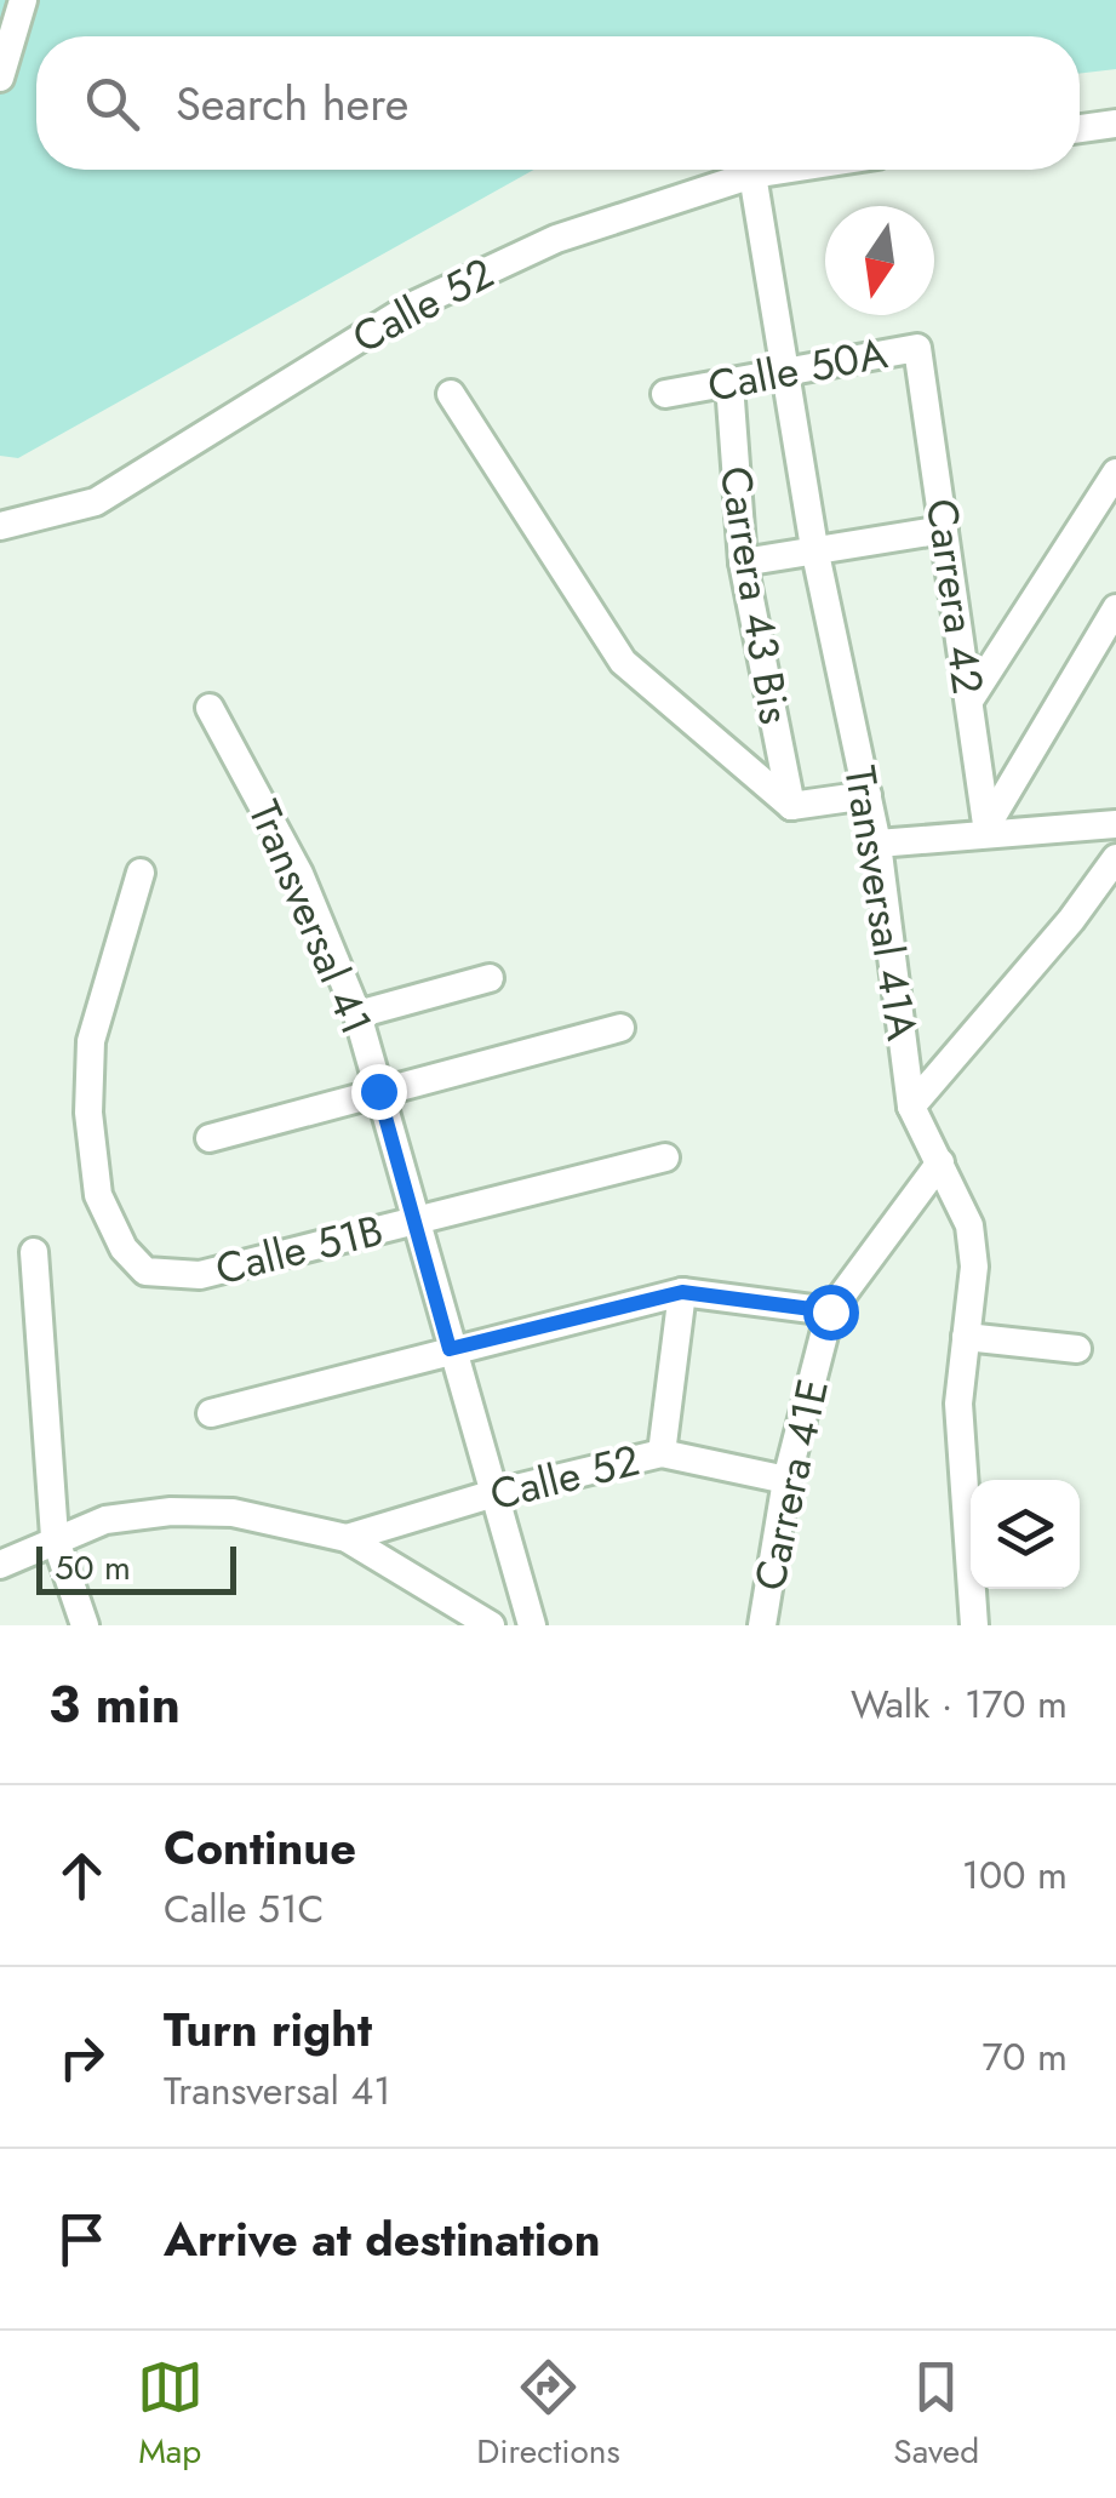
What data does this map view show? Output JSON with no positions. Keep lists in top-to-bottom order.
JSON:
{
  "streets": {
    "street": [
      "Calle 52",
      "Calle 50A",
      "Carrera 43 Bis",
      "Carrera 42",
      "Transversal 41A",
      "Transversal 41",
      "Calle 51B",
      "Carrera 41E"
    ]
  },
  "crossings": [
    ["Calle 52", "Transversal 41A"],
    ["Calle 52", "Transversal 41"],
    ["Calle 52", "Carrera 41E"],
    ["Calle 50A", "Carrera 43 Bis"],
    ["Calle 50A", "Carrera 42"],
    ["Calle 50A", "Transversal 41A"],
    ["Transversal 41A", "Carrera 41E"],
    ["Transversal 41", "Calle 51B"]
  ],
  "scale_bar": "50 m",
  "north": "bottom",
  "page": {
    "search": "Search here",
    "scale": "50 m",
    "heading": ["3 min", "Walk · 170 m"],
    "list": [
      ["Continue", "Calle 51C", "100 m"],
      ["Turn right", "Transversal 41", "70 m"],
      "Arrive at destination"
    ],
    "nav": ["Map", "Directions", "Saved"]
  }
}
